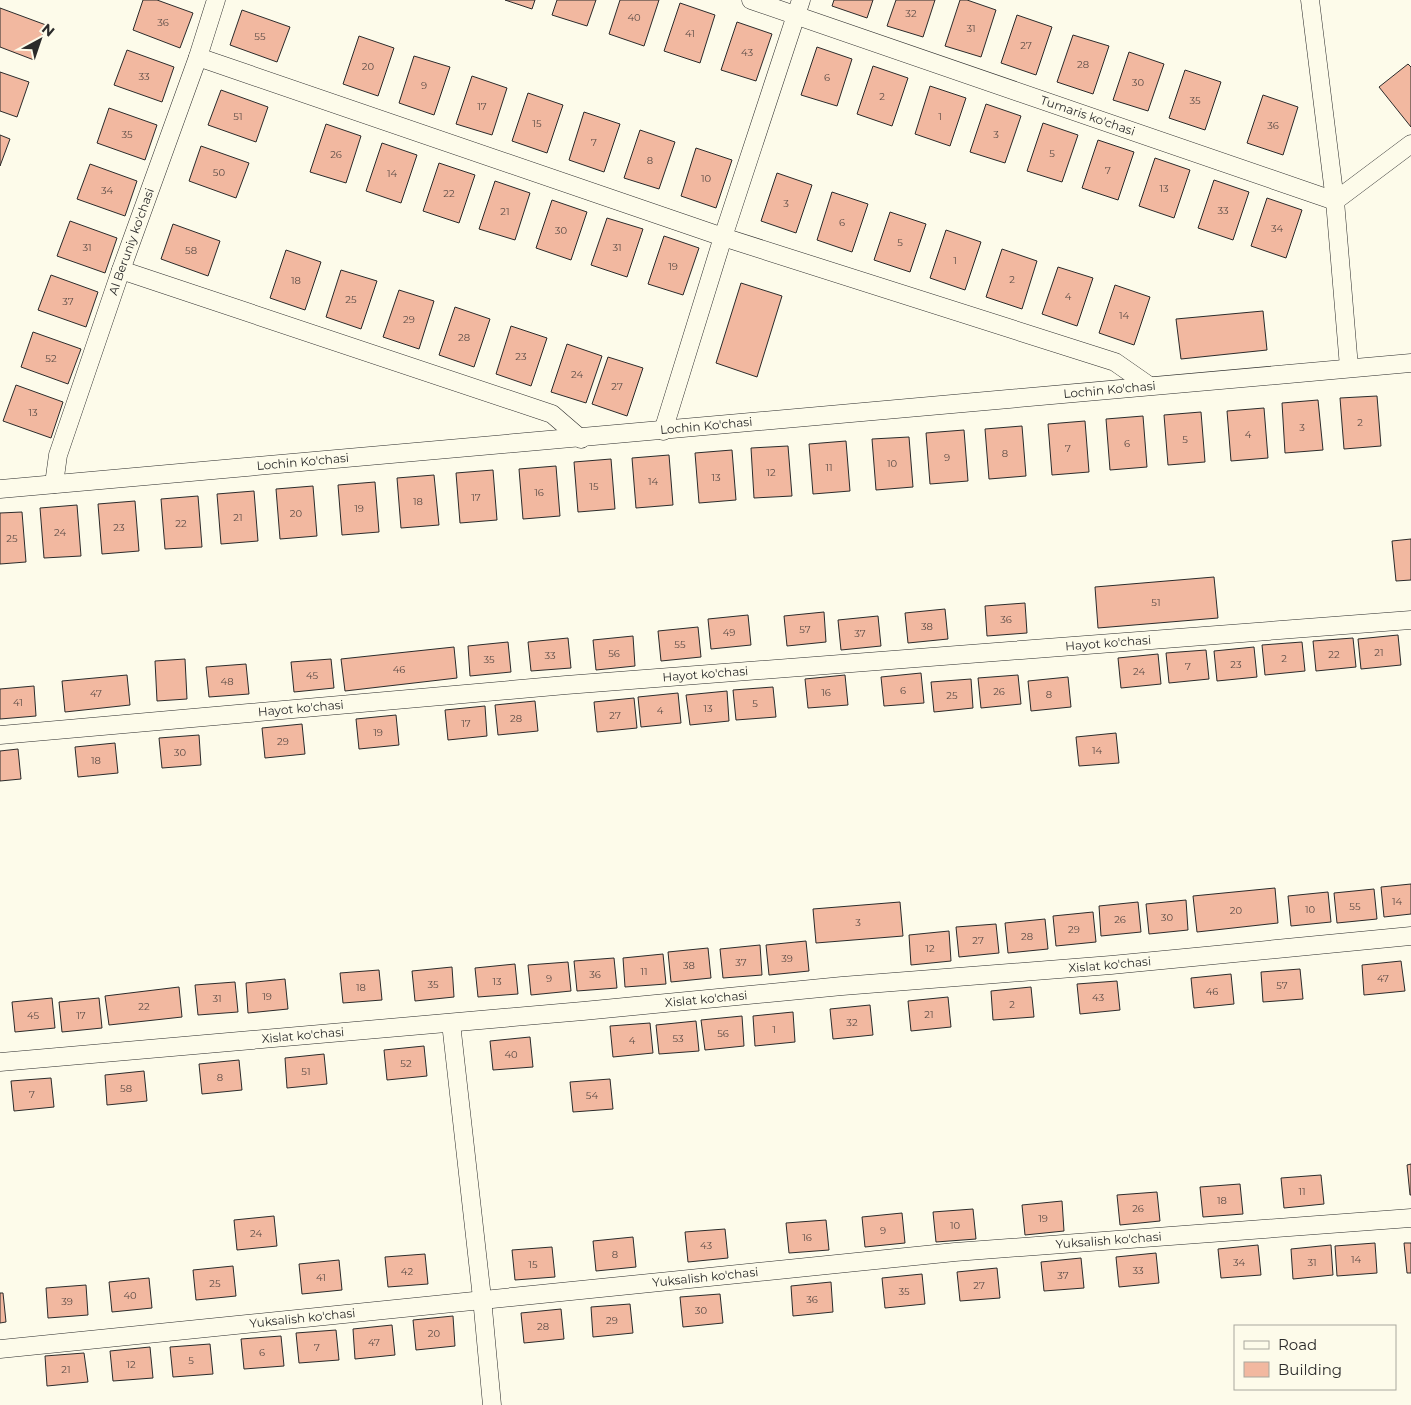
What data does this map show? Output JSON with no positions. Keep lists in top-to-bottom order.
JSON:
{
  "streets": {
    "street": [
      "Tumaris ko'chasi",
      "Al Beruniy ko'chasi",
      "Lochin Ko'chasi",
      "Hayot ko'chasi",
      "Xislat ko'chasi",
      "Yuksalish ko'chasi"
    ]
  },
  "crossings": [
    ["Al Beruniy ko'chasi", "Lochin Ko'chasi"]
  ],
  "house_numbers": [
    "32",
    "40",
    "36",
    "31",
    "41",
    "55",
    "27",
    "43",
    "28",
    "20",
    "33",
    "6",
    "30",
    "9",
    "2",
    "35",
    "17",
    "51",
    "1",
    "15",
    "36",
    "35",
    "3",
    "7",
    "5",
    "26",
    "8",
    "7",
    "50",
    "14",
    "10",
    "13",
    "34",
    "22",
    "3",
    "33",
    "21",
    "6",
    "34",
    "30",
    "5",
    "31",
    "31",
    "58",
    "1",
    "19",
    "2",
    "18",
    "4",
    "25",
    "37",
    "14",
    "29",
    "28",
    "23",
    "52",
    "24",
    "27",
    "13",
    "2",
    "3",
    "4",
    "5",
    "6",
    "7",
    "8",
    "9",
    "10",
    "11",
    "12",
    "13",
    "14",
    "15",
    "16",
    "17",
    "18",
    "19",
    "20",
    "21",
    "22",
    "23",
    "24",
    "25",
    "51",
    "36",
    "38",
    "57",
    "49",
    "37",
    "55",
    "21",
    "56",
    "22",
    "33",
    "2",
    "35",
    "23",
    "7",
    "46",
    "24",
    "45",
    "48",
    "6",
    "26",
    "16",
    "47",
    "8",
    "25",
    "41",
    "5",
    "13",
    "4",
    "27",
    "28",
    "17",
    "19",
    "29",
    "14",
    "30",
    "18",
    "14",
    "55",
    "10",
    "20",
    "30",
    "26",
    "3",
    "29",
    "28",
    "27",
    "12",
    "39",
    "37",
    "38",
    "11",
    "36",
    "9",
    "47",
    "13",
    "35",
    "57",
    "18",
    "46",
    "19",
    "43",
    "31",
    "2",
    "22",
    "21",
    "45",
    "17",
    "32",
    "1",
    "56",
    "53",
    "4",
    "40",
    "52",
    "51",
    "8",
    "58",
    "7",
    "54",
    "11",
    "18",
    "26",
    "19",
    "10",
    "9",
    "24",
    "16",
    "43",
    "8",
    "14",
    "34",
    "31",
    "15",
    "33",
    "42",
    "37",
    "41",
    "25",
    "27",
    "35",
    "40",
    "36",
    "39",
    "30",
    "29",
    "28",
    "20",
    "47",
    "7",
    "6",
    "5",
    "12",
    "21"
  ],
  "legend": ["Road", "Building"],
  "north": "top right"
}
